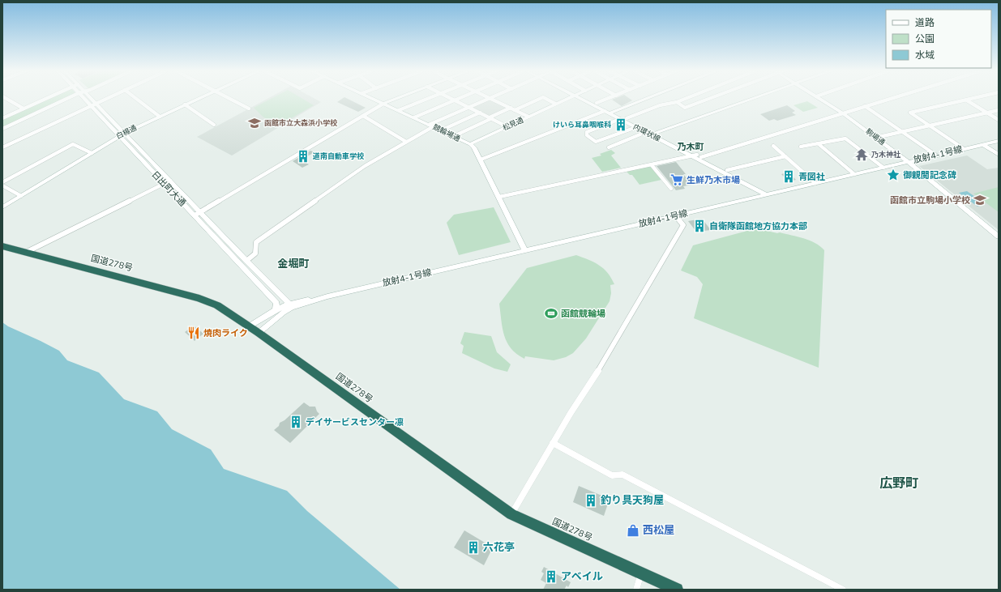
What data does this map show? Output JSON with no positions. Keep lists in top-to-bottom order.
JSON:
{
  "streets": {
    "highway": ["国道278号"],
    "street": [
      "松見通",
      "白楊通",
      "競輪場通",
      "内環状線",
      "駒場通",
      "放射4-1号線",
      "日出町大通"
    ]
  },
  "crossings": [
    ["松見通", "競輪場通"],
    ["白楊通", "日出町大通"],
    ["競輪場通", "放射4-1号線"],
    ["内環状線", "放射4-1号線"],
    ["駒場通", "放射4-1号線"],
    ["放射4-1号線", "日出町大通"],
    ["放射4-1号線", "国道278号"]
  ],
  "districts": ["乃木町", "金堀町", "広野町"],
  "places": {
    "school or university": ["函館市立大森浜小学校", "函館市立駒場小学校"],
    "building": [
      "けいら耳鼻咽喉科",
      "道南自動車学校",
      "青図社",
      "自衛隊函館地方協力本部",
      "デイサービスセンター凛",
      "釣り具天狗屋",
      "六花亭",
      "アベイル"
    ],
    "temple": ["乃木神社"],
    "place": ["御親閲記念碑"],
    "supermarket": ["生鮮乃木市場"],
    "sports": ["函館競輪場"],
    "restaurant": ["焼肉ライク"],
    "shop": ["西松屋"]
  },
  "legend": ["道路", "公園", "水域"]
}
